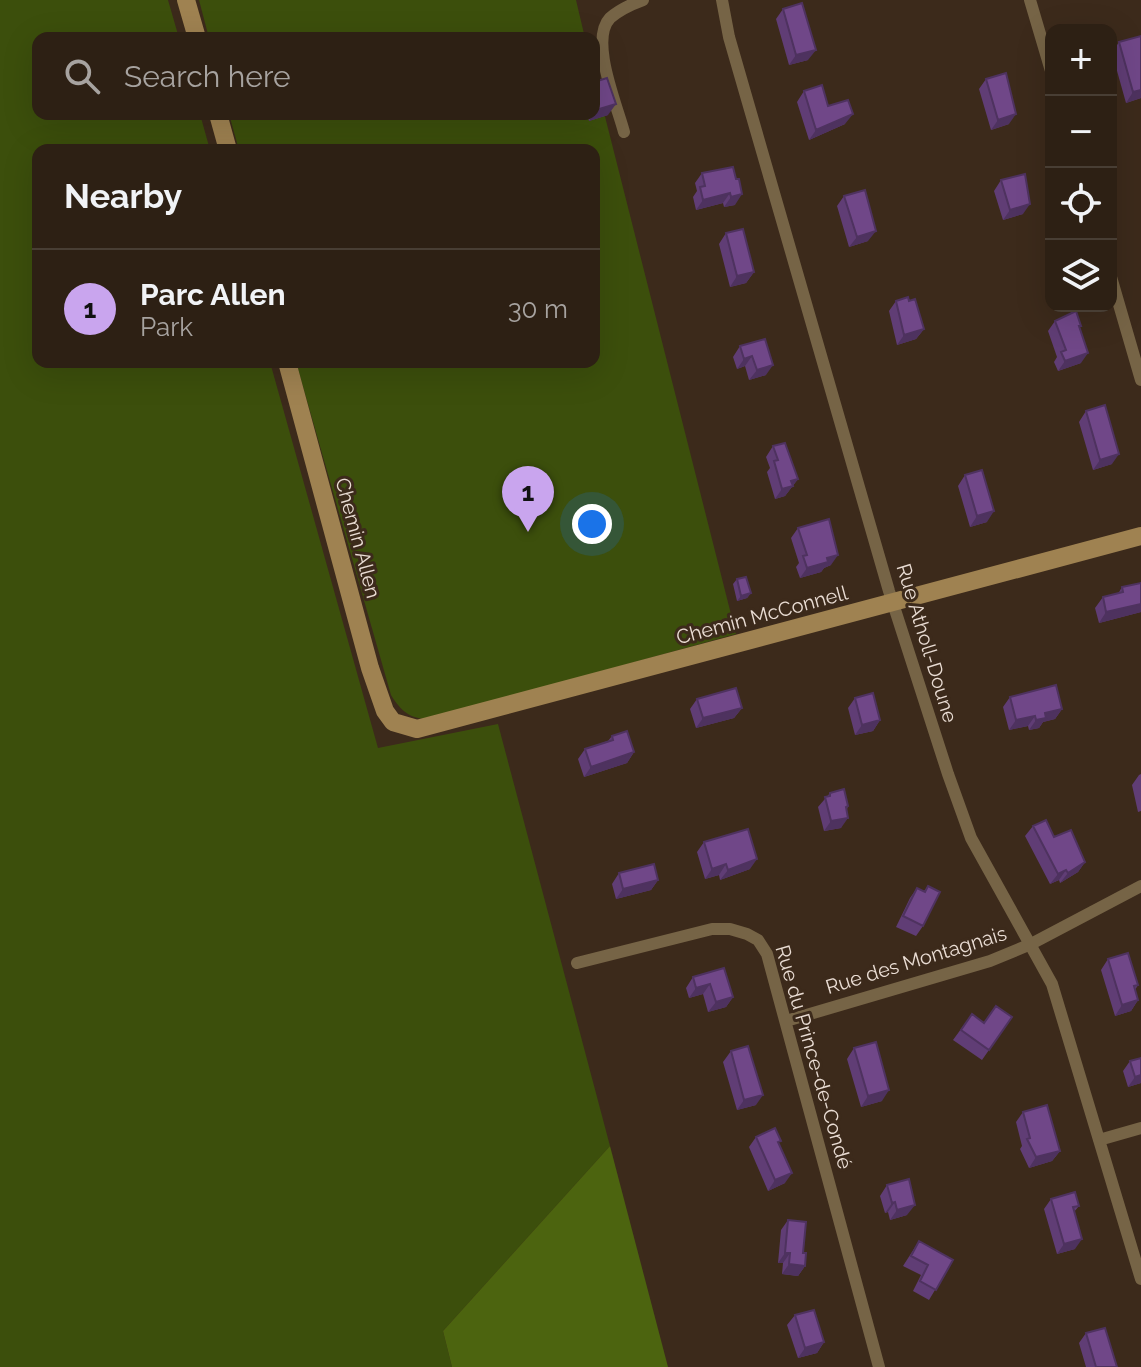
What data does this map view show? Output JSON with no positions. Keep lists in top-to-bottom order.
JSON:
{
  "streets": {
    "street": [
      "Chemin Allen",
      "Chemin McConnell",
      "Rue Atholl-Doune",
      "Rue des Montagnais",
      "Rue du Prince-de-Condé"
    ]
  },
  "crossings": [
    ["Chemin Allen", "Chemin McConnell"],
    ["Chemin McConnell", "Rue Atholl-Doune"],
    ["Rue Atholl-Doune", "Rue des Montagnais"],
    ["Rue des Montagnais", "Rue du Prince-de-Condé"]
  ],
  "page": {
    "map_buttons": ["+", "−"],
    "search": "Search here",
    "heading": "Nearby",
    "list": [
      {
        "mark": "1",
        "name": "Parc Allen",
        "note": "Park",
        "value": "30 m"
      }
    ],
    "pins": "1"
  }
}
